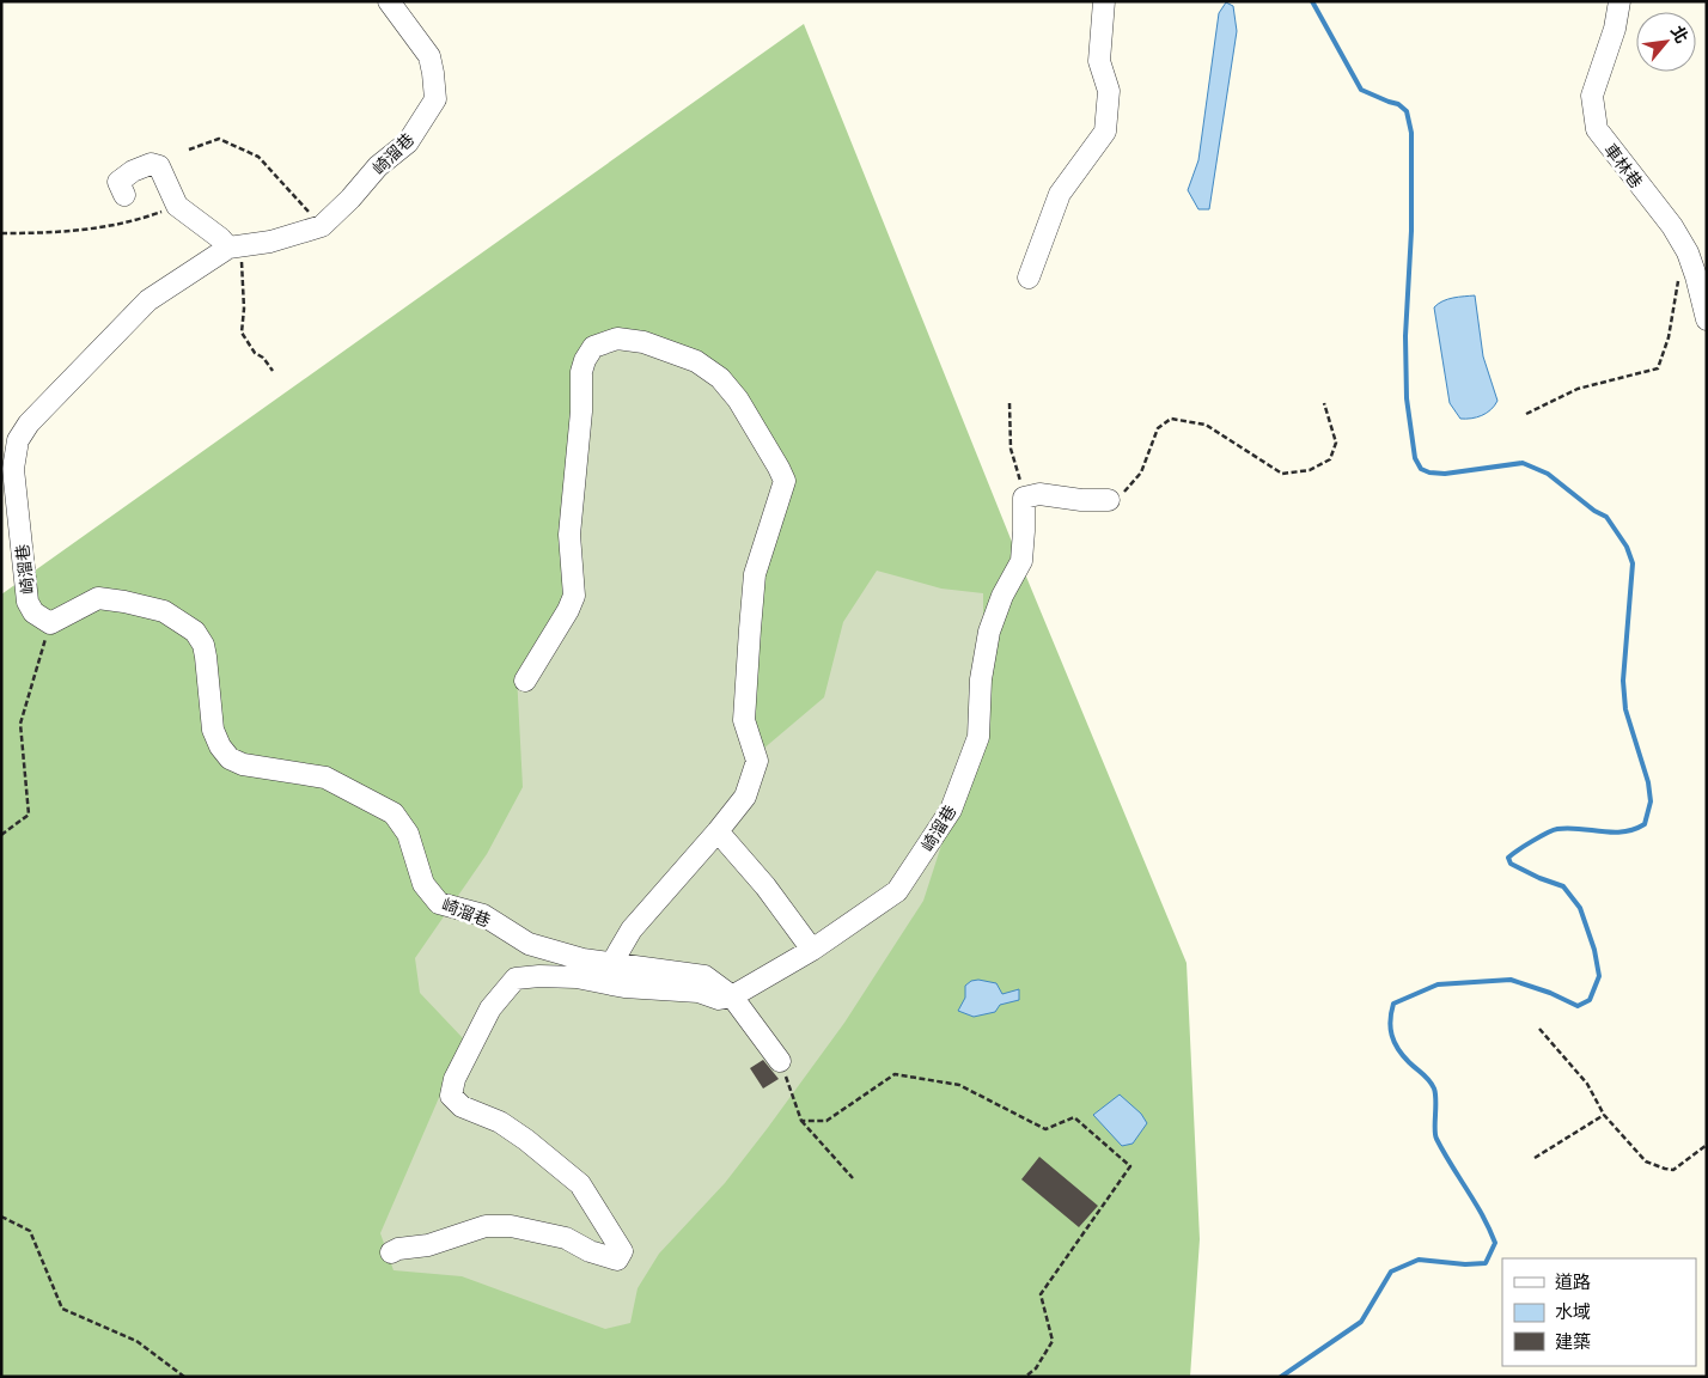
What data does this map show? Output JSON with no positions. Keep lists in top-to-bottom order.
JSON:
{
  "streets": {
    "street": ["崎溜巷", "車林巷"]
  },
  "legend": ["道路", "水域", "建築"],
  "north": "top right"
}
